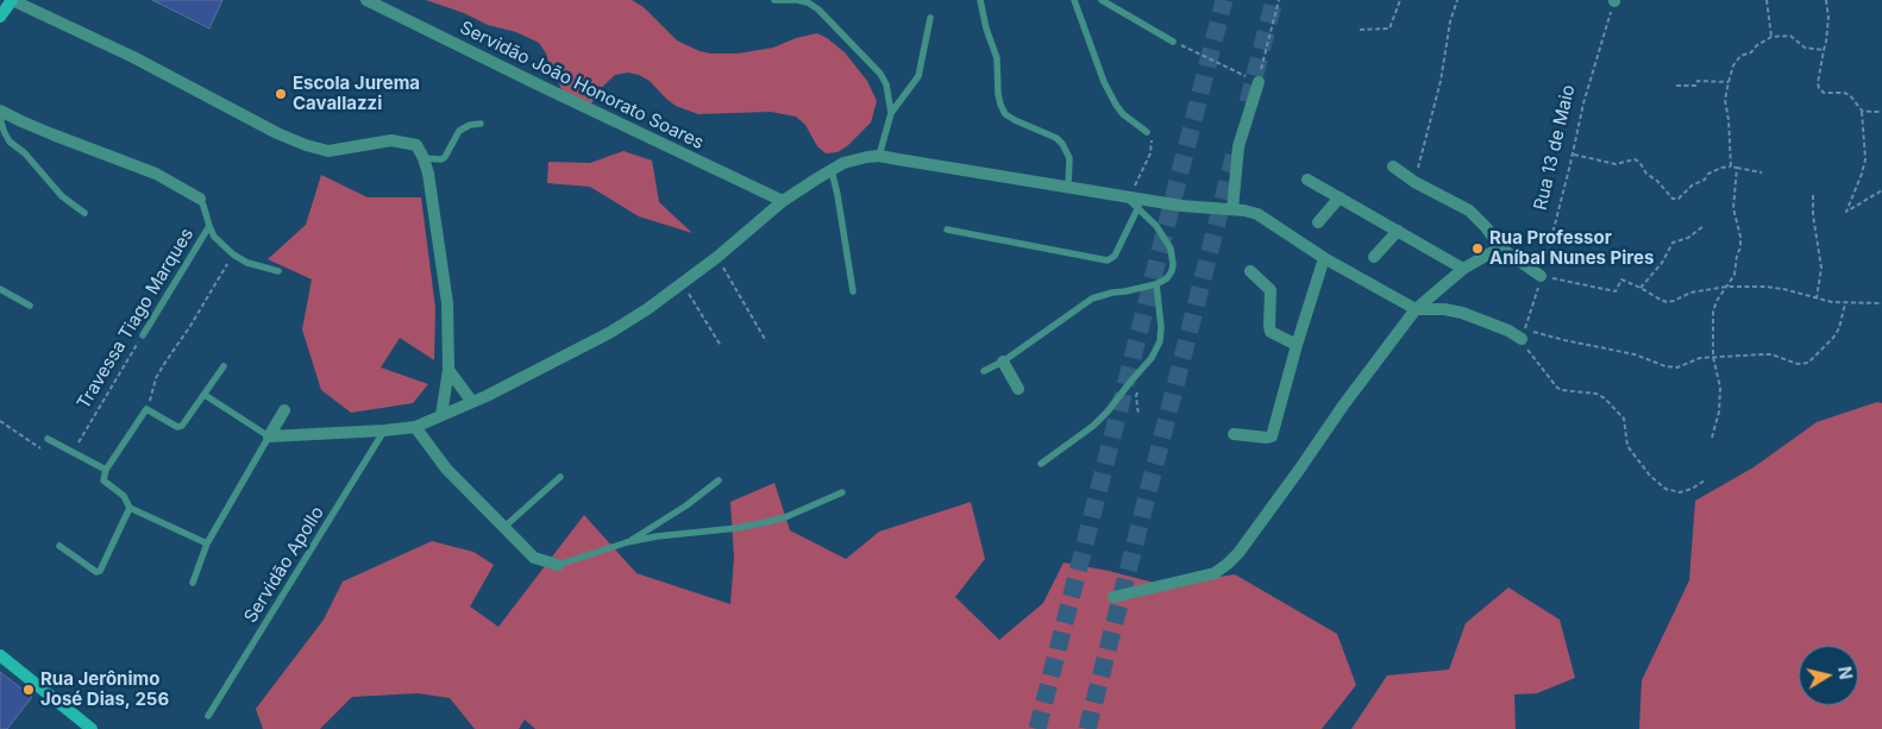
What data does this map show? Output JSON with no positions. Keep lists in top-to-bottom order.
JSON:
{
  "streets": {
    "street": ["Servidão João Honorato Soares"],
    "lane": ["Travessa Tiago Marques", "Servidão Apollo"],
    "path": ["Rua 13 de Maio"]
  },
  "places": ["Escola Jurema Cavallazzi", "Rua Professor Aníbal Nunes Pires", "Rua Jerônimo José Dias, 256"],
  "north": "right"
}
